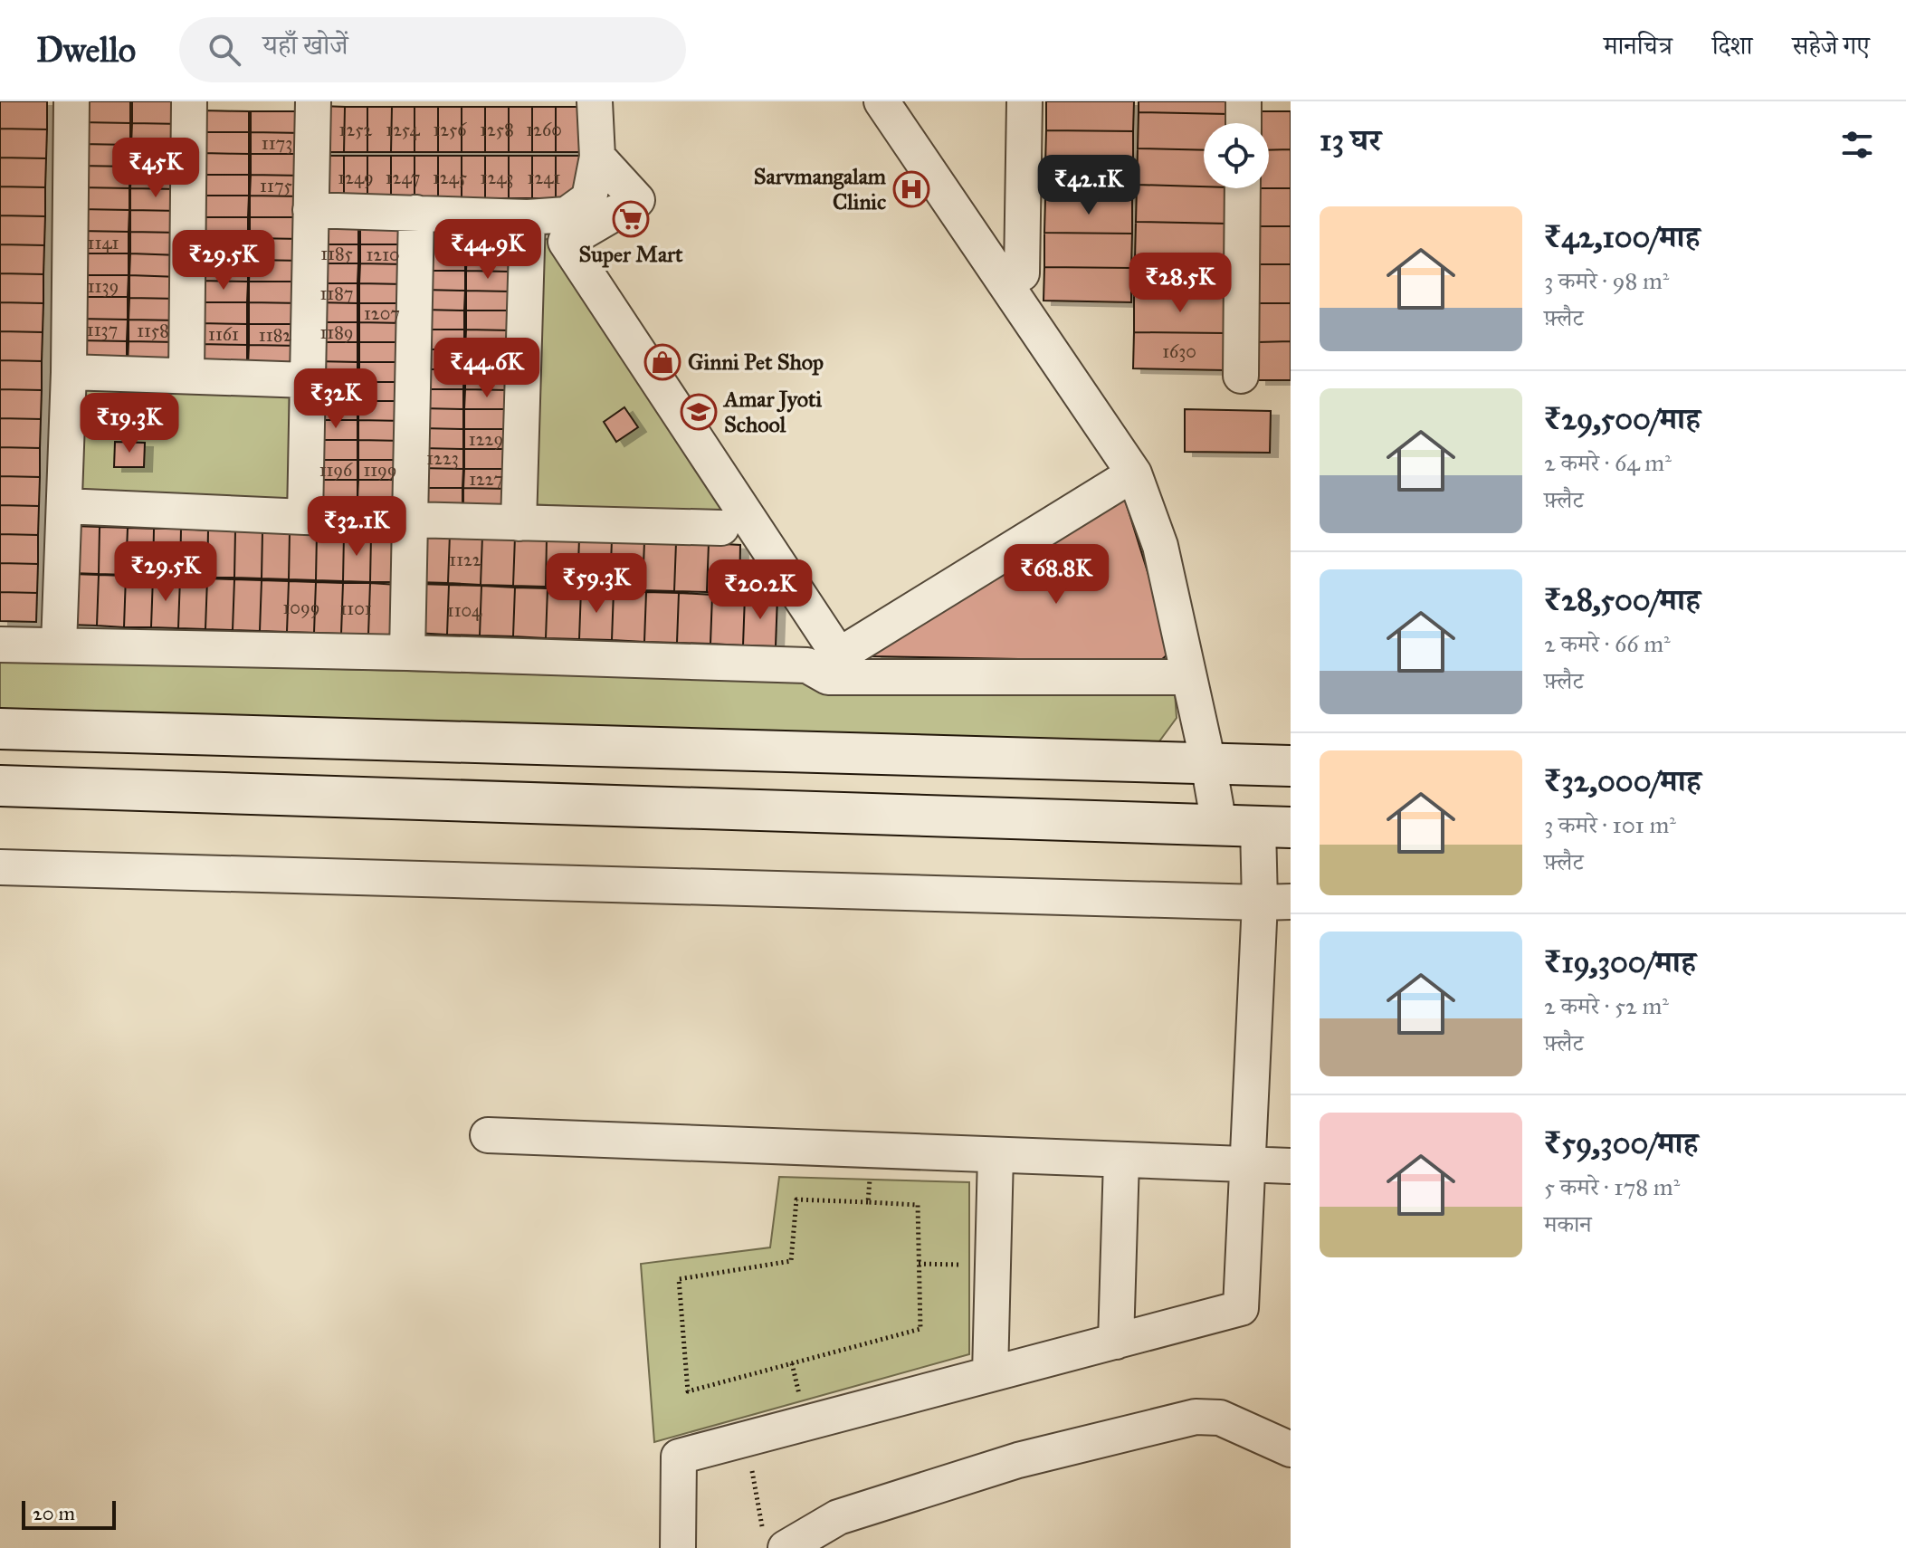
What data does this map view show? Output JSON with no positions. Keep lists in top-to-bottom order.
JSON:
{
  "places": {
    "hospital": ["Sarvmangalam Clinic"],
    "supermarket": ["Super Mart"],
    "shop": ["Ginni Pet Shop"],
    "school or university": ["Amar Jyoti School"]
  },
  "house_numbers": [
    "1252",
    "1254",
    "1256",
    "1258",
    "1260",
    "1173",
    "1249",
    "1247",
    "1245",
    "1243",
    "1241",
    "1175",
    "1141",
    "1185",
    "1210",
    "1139",
    "1187",
    "1207",
    "1137",
    "1158",
    "1189",
    "1161",
    "1182",
    "1630",
    "1229",
    "1223",
    "1196",
    "1199",
    "1227",
    "1122",
    "1099",
    "1101",
    "1104"
  ],
  "scale_bar": "20 m",
  "page": {
    "header": "Dwello",
    "search": "यहाँ खोजें",
    "nav": ["मानचित्र", "दिशा", "सहेजे गए"],
    "heading": "13 घर",
    "price": [
      "₹45K",
      "₹42.1K",
      "₹44.9K",
      "₹29.5K",
      "₹28.5K",
      "₹44.6K",
      "₹32K",
      "₹19.3K",
      "₹32.1K",
      "₹29.5K",
      "₹68.8K",
      "₹59.3K",
      "₹20.2K"
    ],
    "list": [
      {
        "name": "₹42,100/माह",
        "note": "3 कमरे · 98 m² · फ़्लैट"
      },
      {
        "name": "₹29,500/माह",
        "note": "2 कमरे · 64 m² · फ़्लैट"
      },
      {
        "name": "₹28,500/माह",
        "note": "2 कमरे · 66 m² · फ़्लैट"
      },
      {
        "name": "₹32,000/माह",
        "note": "3 कमरे · 101 m² · फ़्लैट"
      },
      {
        "name": "₹19,300/माह",
        "note": "2 कमरे · 52 m² · फ़्लैट"
      },
      {
        "name": "₹59,300/माह",
        "note": "5 कमरे · 178 m² · मकान"
      }
    ],
    "scale": "20 m"
  }
}
